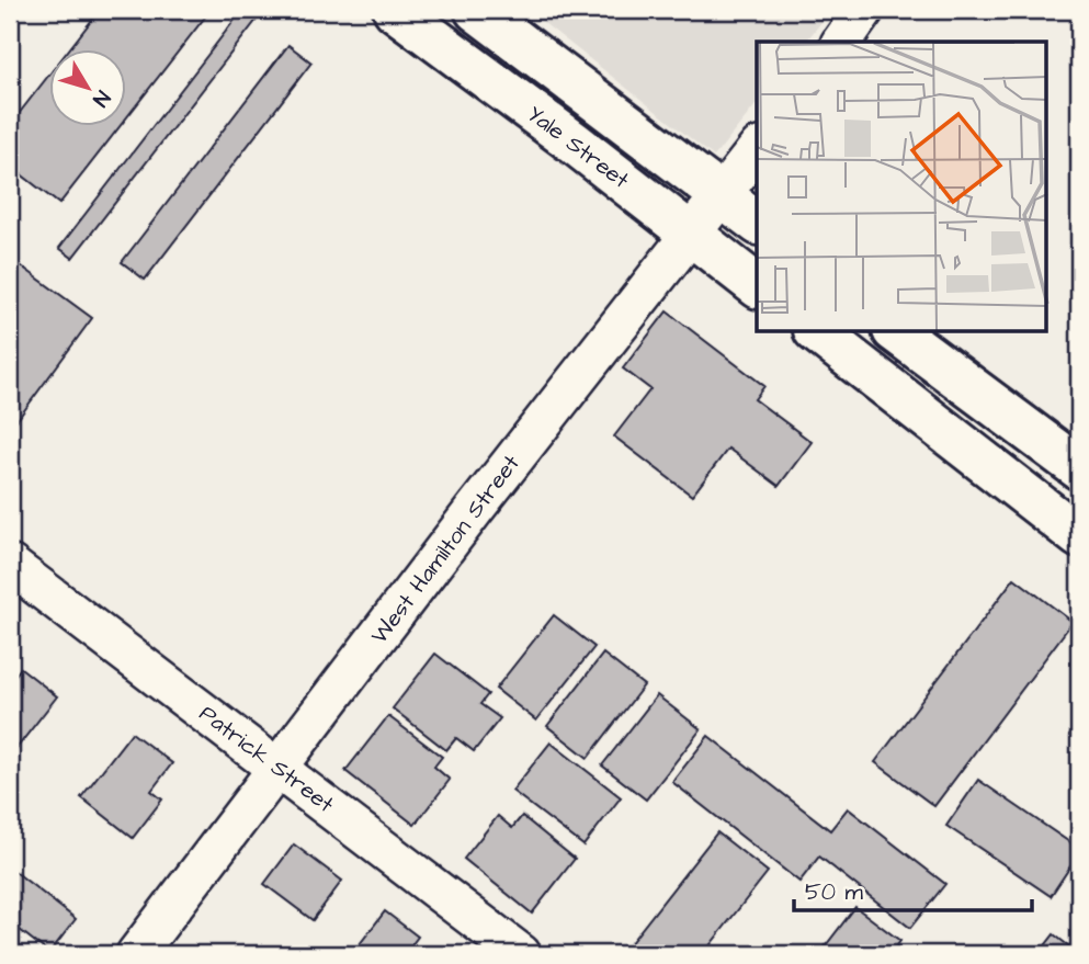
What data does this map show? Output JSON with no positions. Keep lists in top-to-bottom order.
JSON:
{
  "streets": {
    "main road": ["Yale Street"],
    "street": ["West Hamilton Street", "Patrick Street"]
  },
  "crossings": [
    ["Yale Street", "West Hamilton Street"],
    ["West Hamilton Street", "Patrick Street"]
  ],
  "scale_bar": "50 m",
  "north": "bottom right"
}
